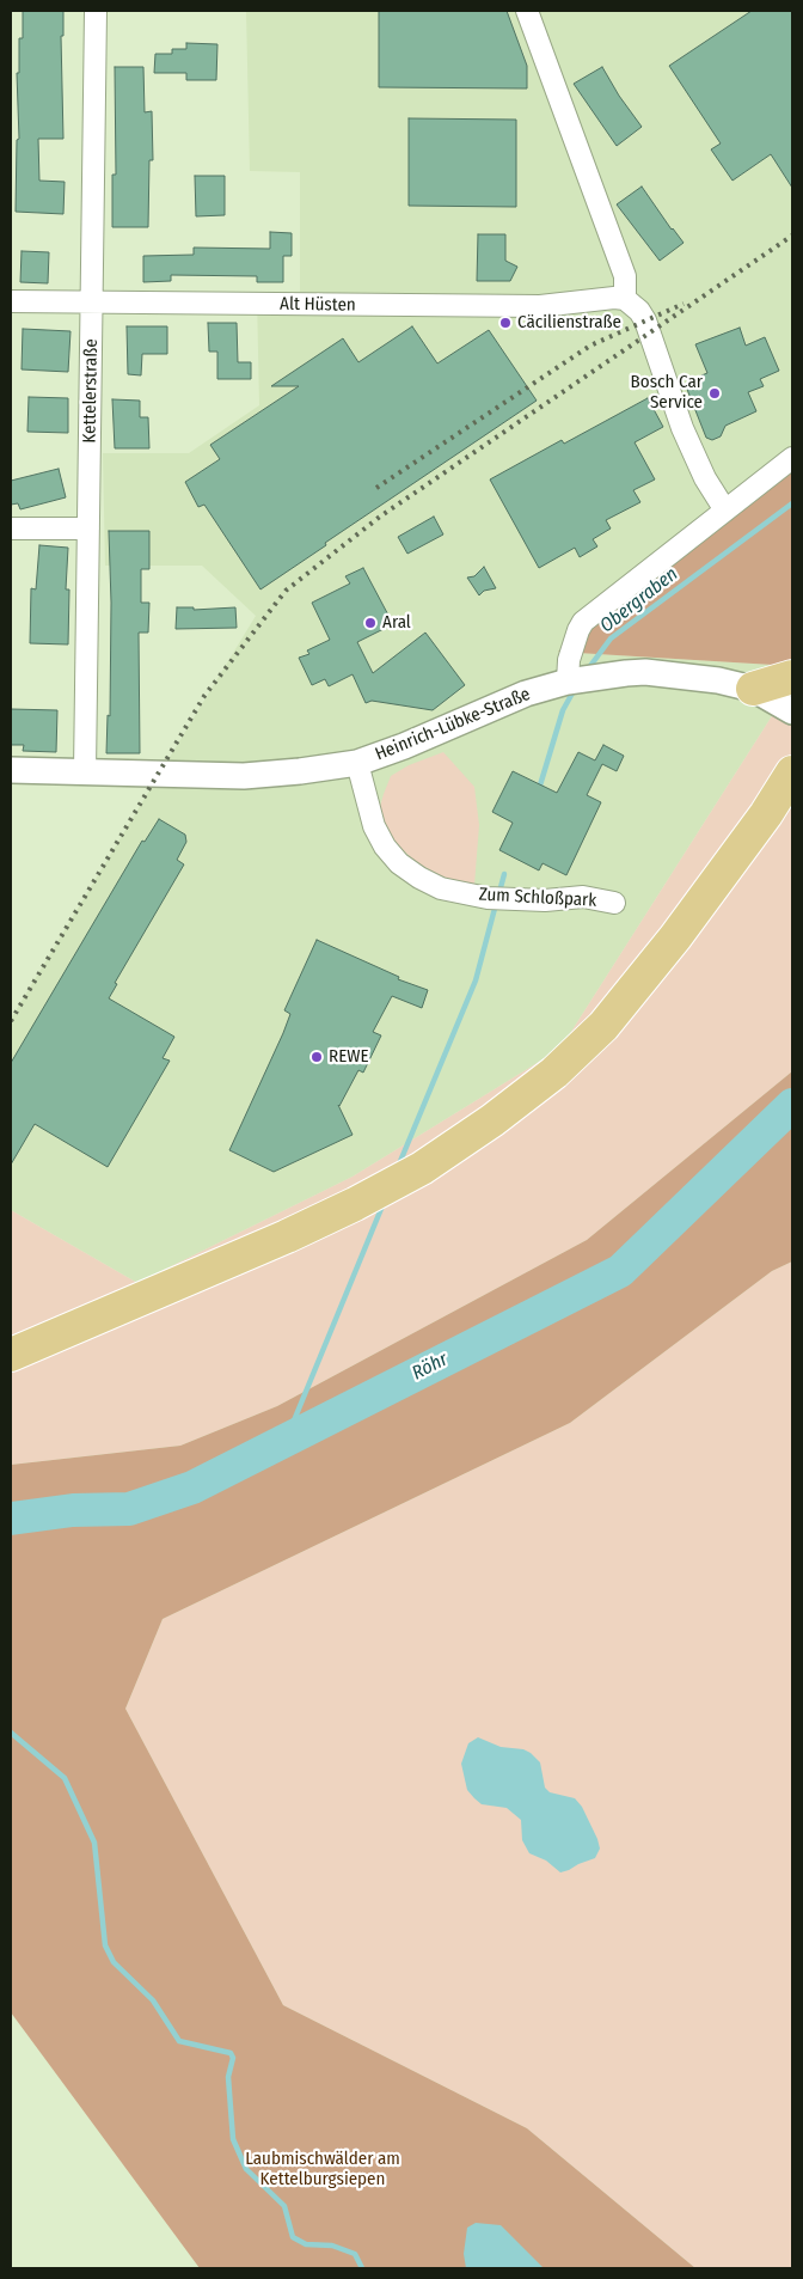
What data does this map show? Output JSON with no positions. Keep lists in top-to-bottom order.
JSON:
{
  "streets": {
    "street": [
      "Alt Hüsten",
      "Kettelerstraße",
      "Heinrich-Lübke-Straße",
      "Zum Schloßpark"
    ]
  },
  "crossings": [
    ["Alt Hüsten", "Kettelerstraße"],
    ["Kettelerstraße", "Heinrich-Lübke-Straße"],
    ["Heinrich-Lübke-Straße", "Zum Schloßpark"]
  ],
  "water": ["Obergraben", "Röhr"],
  "parks": ["Laubmischwälder am Kettelburgsiepen"],
  "places": [
    "Cäcilienstraße",
    "Bosch Car Service",
    "Aral",
    "REWE"
  ]
}
